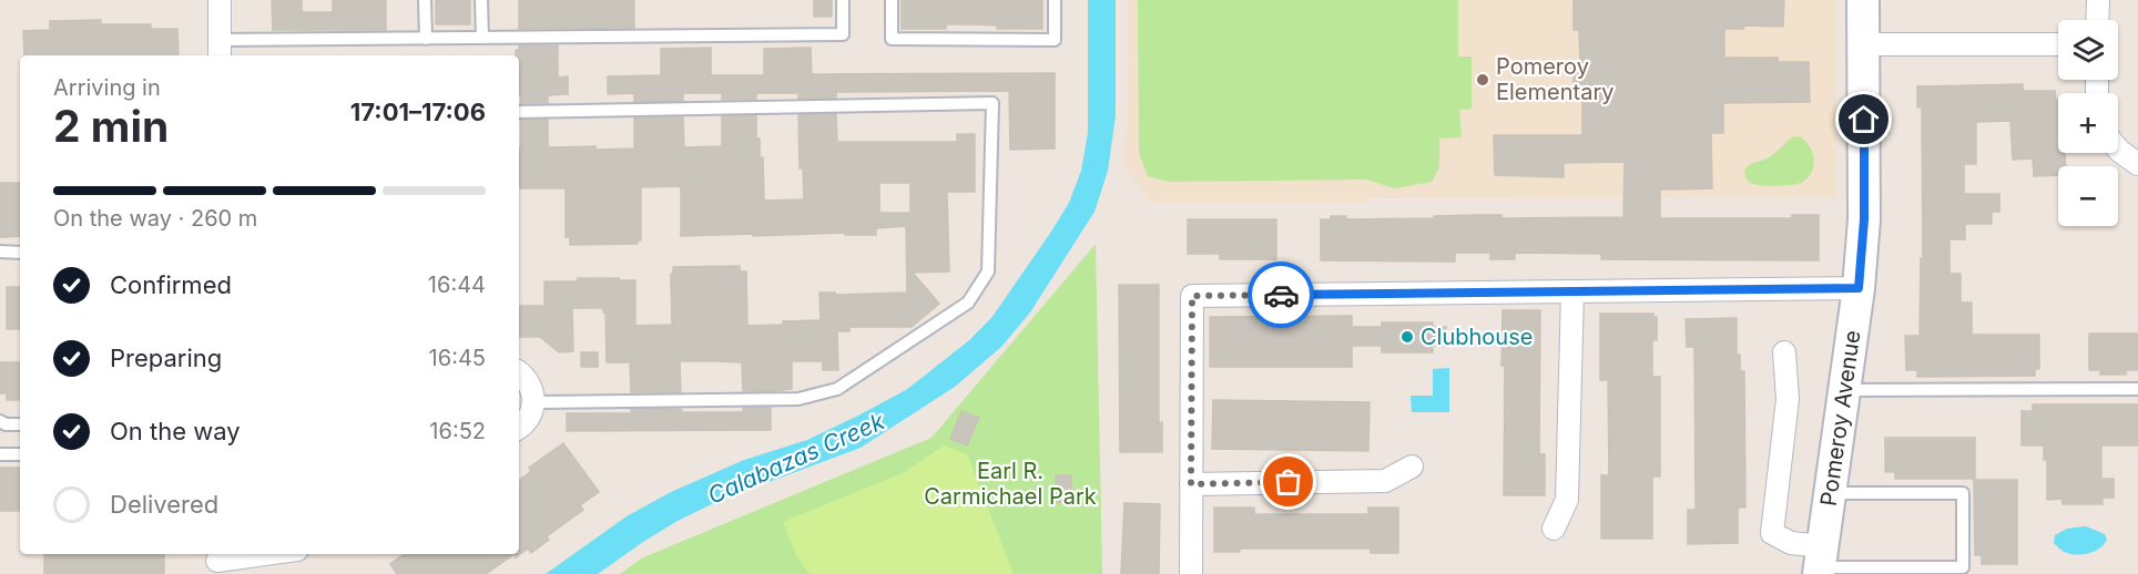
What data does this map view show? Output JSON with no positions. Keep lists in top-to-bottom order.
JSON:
{
  "streets": {
    "street": ["Pomeroy Avenue"]
  },
  "water": ["Calabazas Creek"],
  "parks": ["Earl R. Carmichael Park"],
  "places": ["Pomeroy Elementary", "Clubhouse"],
  "page": {
    "map_buttons": ["+", "−"],
    "heading": ["2 min", "Arriving in", "17:01–17:06"],
    "bar": "On the way · 260 m",
    "list": [
      ["Confirmed", "16:44"],
      ["Preparing", "16:45"],
      ["On the way", "16:52"],
      "Delivered"
    ]
  }
}
